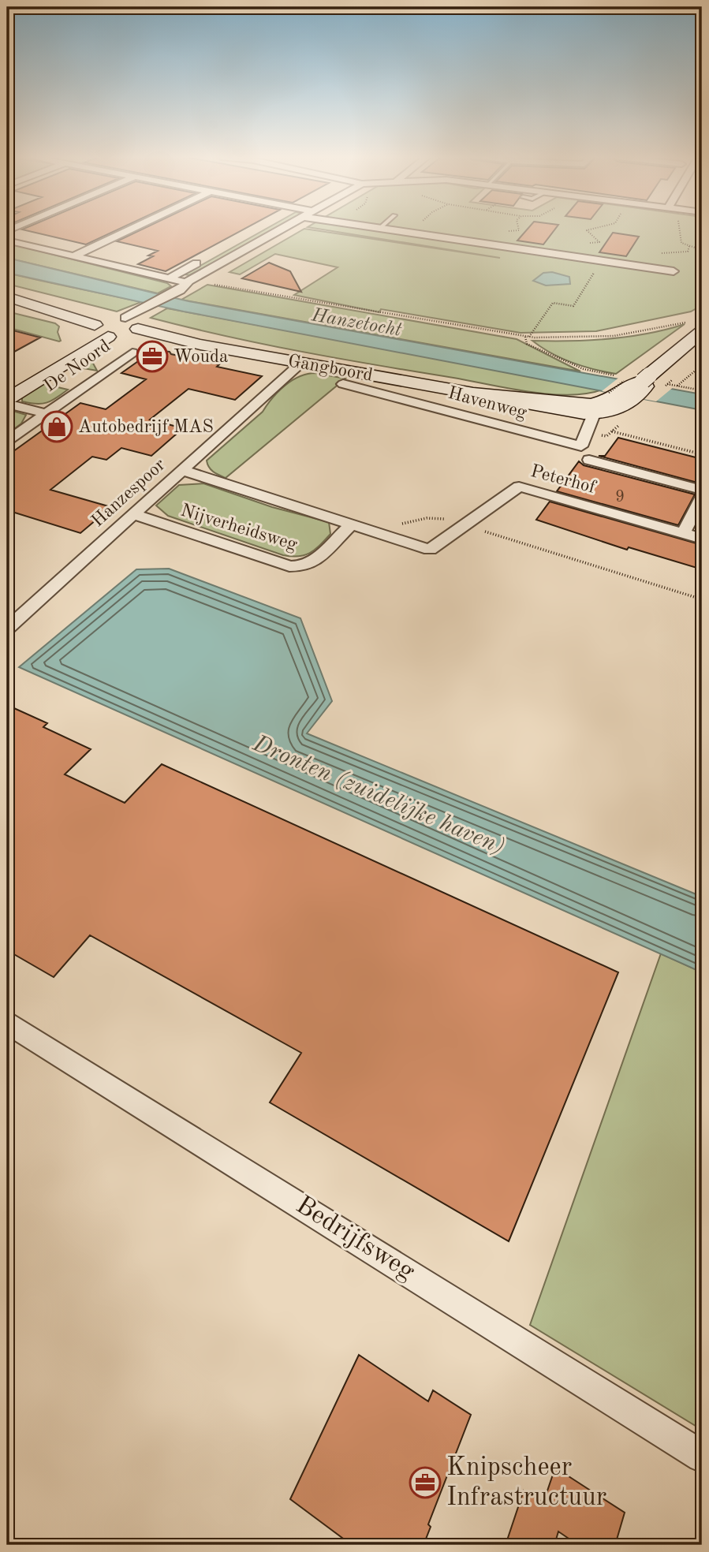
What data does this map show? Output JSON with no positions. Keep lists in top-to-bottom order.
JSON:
{
  "streets": {
    "main road": ["De Noord", "Gangboord"],
    "street": [
      "Havenweg",
      "Peterhof",
      "Hanzespoor",
      "Nijverheidsweg",
      "Bedrijfsweg"
    ]
  },
  "crossings": [
    ["De Noord", "Gangboord"],
    ["Gangboord", "Havenweg"],
    ["Gangboord", "Hanzespoor"],
    ["Peterhof", "Nijverheidsweg"],
    ["Hanzespoor", "Nijverheidsweg"]
  ],
  "water": ["Hanzetocht", "Dronten (zuidelijke haven)"],
  "places": {
    "office": ["Wouda", "Knipscheer Infrastructuur"],
    "shop": ["Autobedrijf MAS"]
  },
  "house_numbers": ["9"]
}
